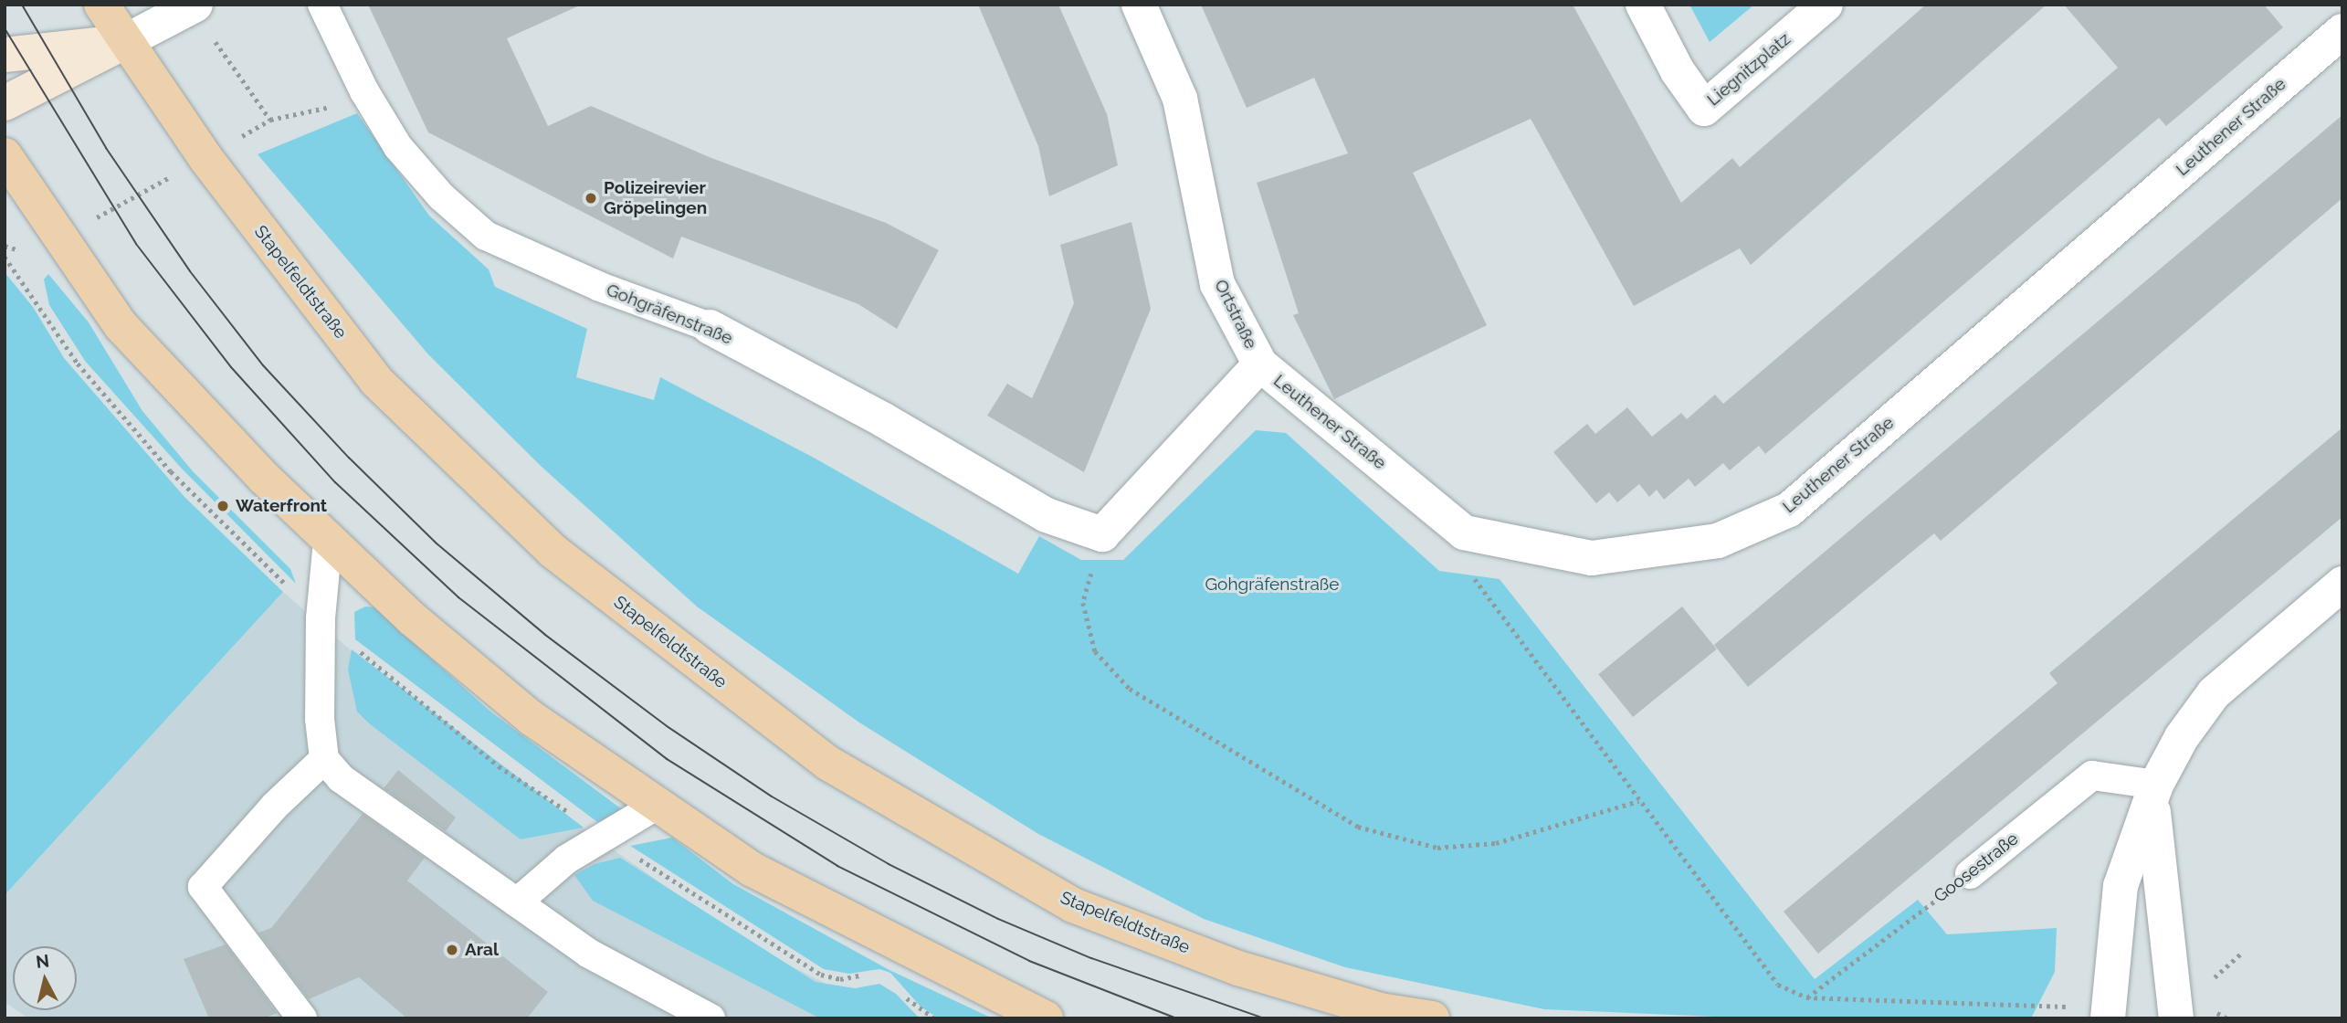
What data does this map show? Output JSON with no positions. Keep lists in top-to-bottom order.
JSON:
{
  "streets": {
    "main road": ["Stapelfeldtstraße"],
    "street": [
      "Liegnitzplatz",
      "Leuthener Straße",
      "Gohgräfenstraße",
      "Ortstraße"
    ],
    "lane": ["Goosestraße"]
  },
  "crossings": [
    ["Leuthener Straße", "Ortstraße"],
    ["Gohgräfenstraße", "Ortstraße"]
  ],
  "parks": ["Gohgräfenstraße"],
  "places": ["Polizeirevier Gröpelingen", "Waterfront", "Aral"],
  "north": "top"
}
